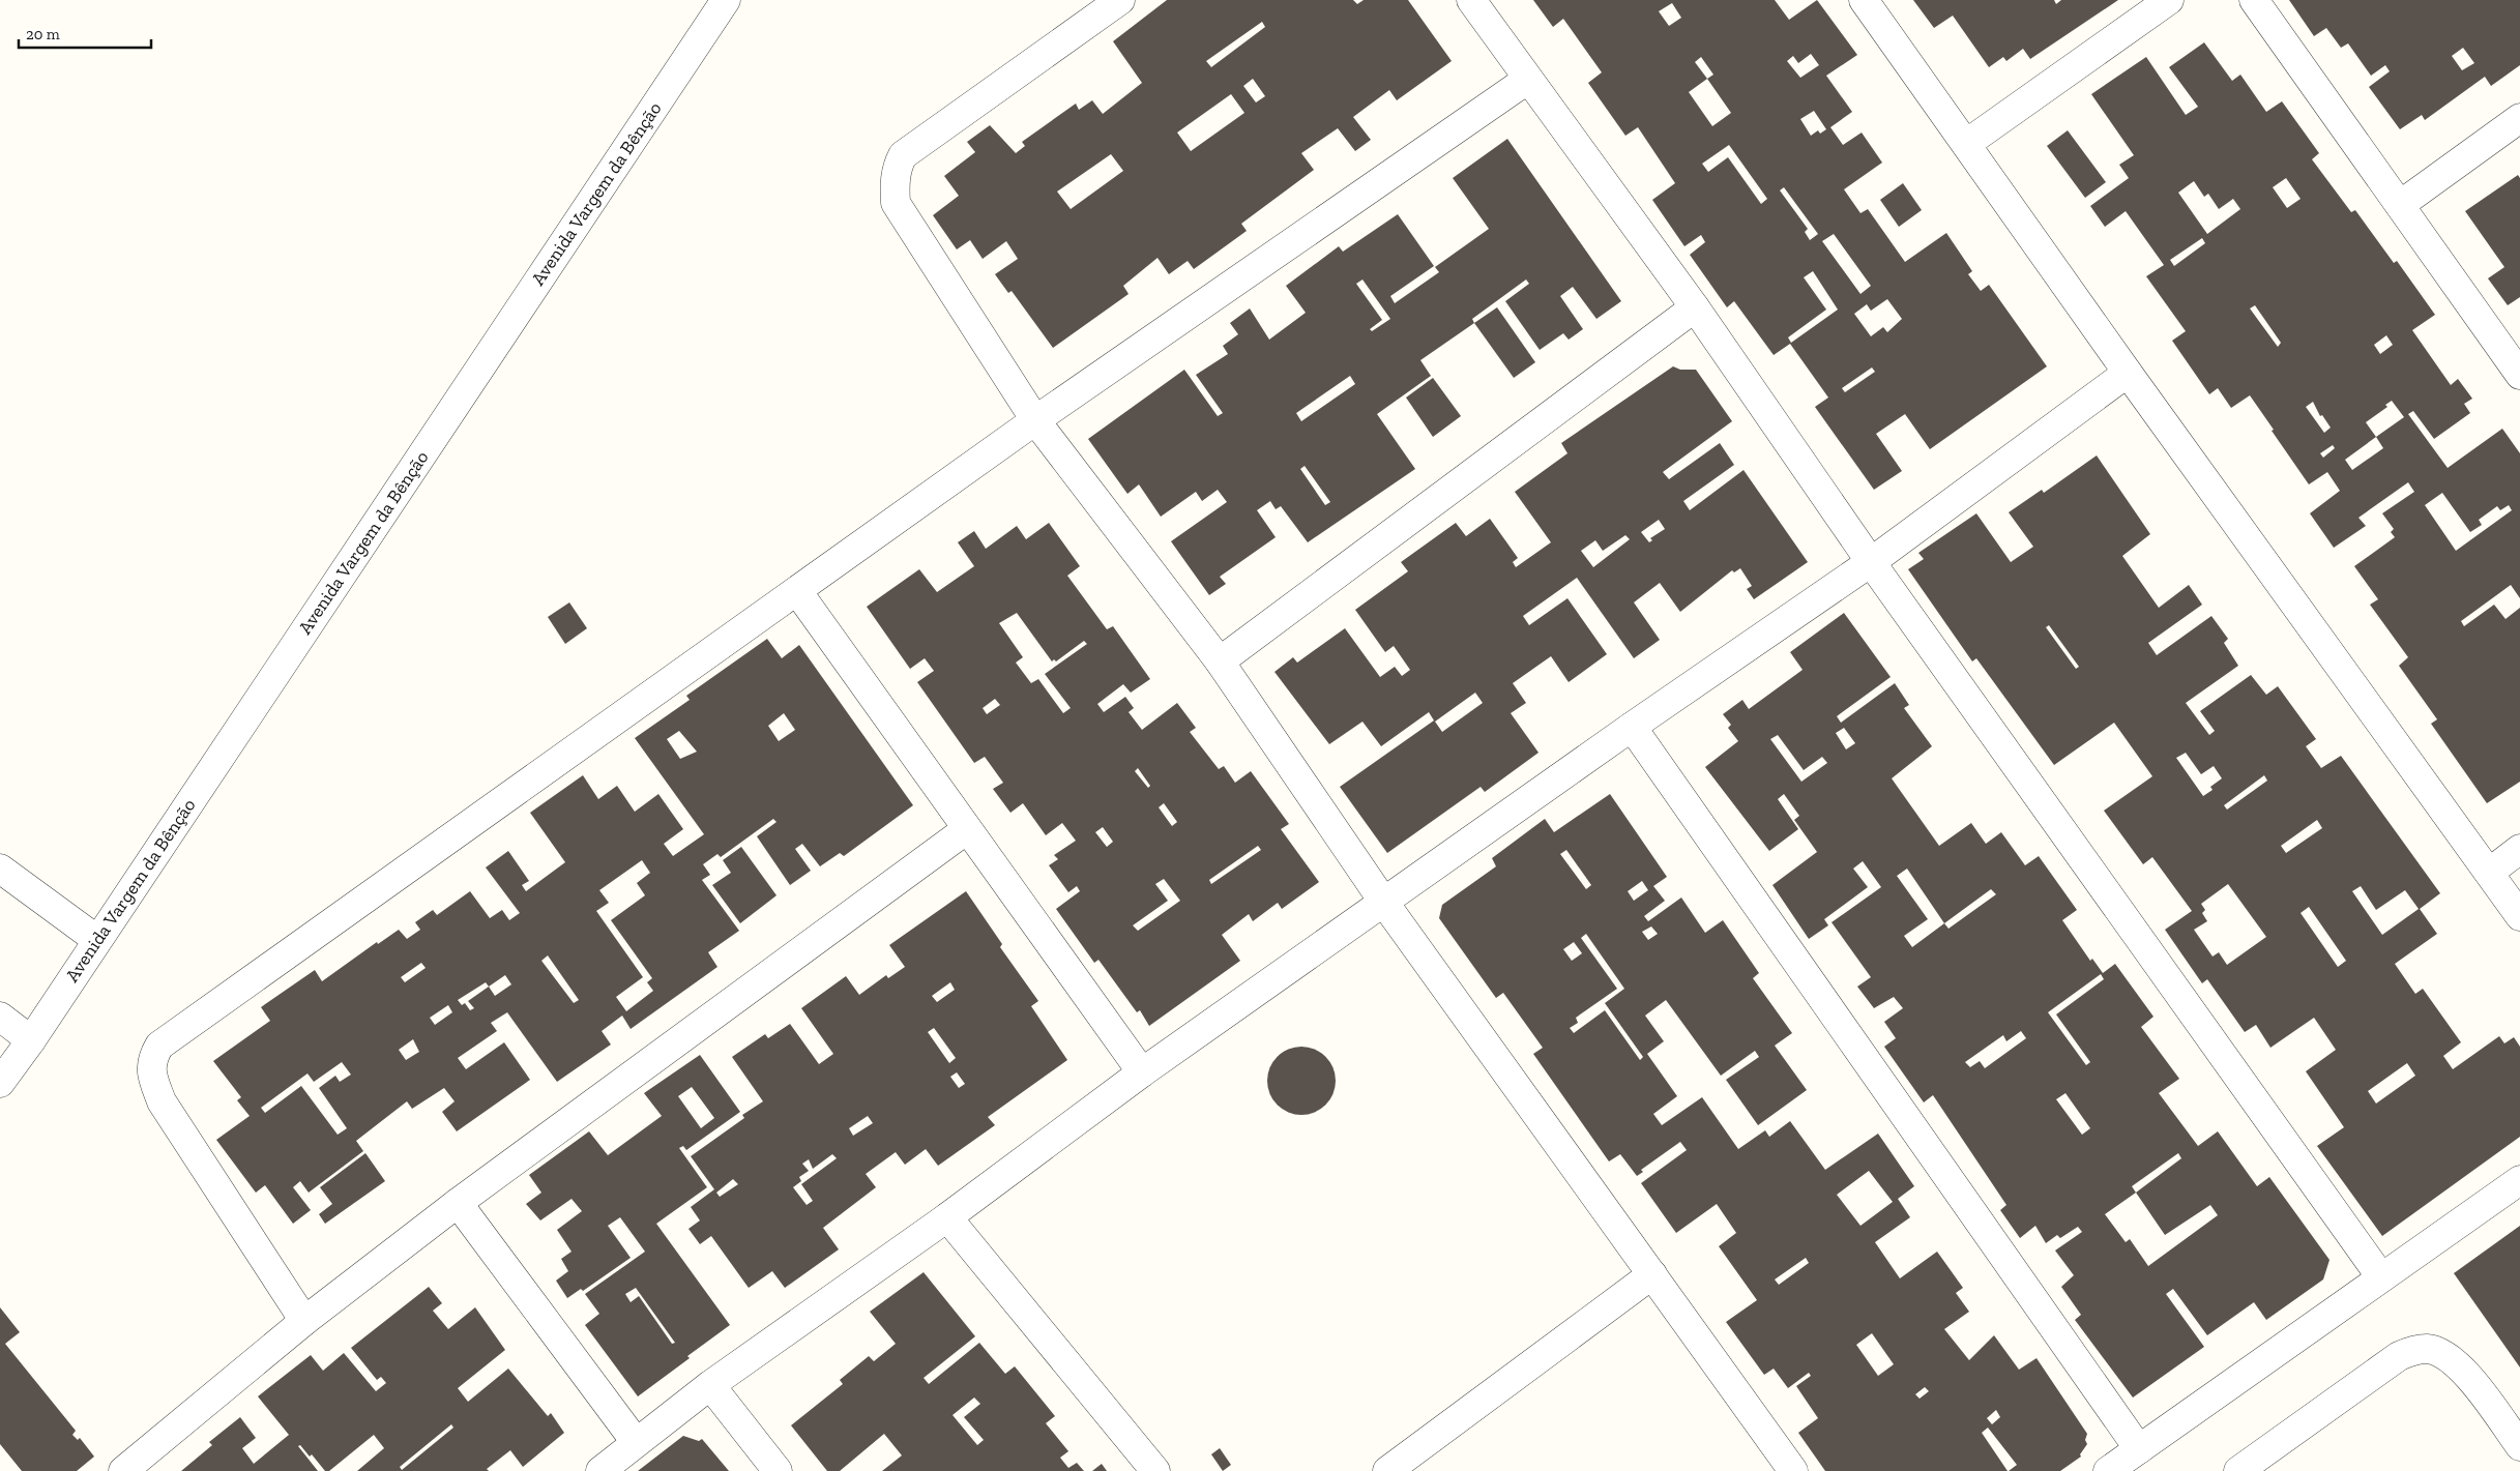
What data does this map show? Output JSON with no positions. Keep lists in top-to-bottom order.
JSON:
{
  "streets": {
    "street": ["Avenida Vargem da Bênção"]
  },
  "scale_bar": "20 m"
}
